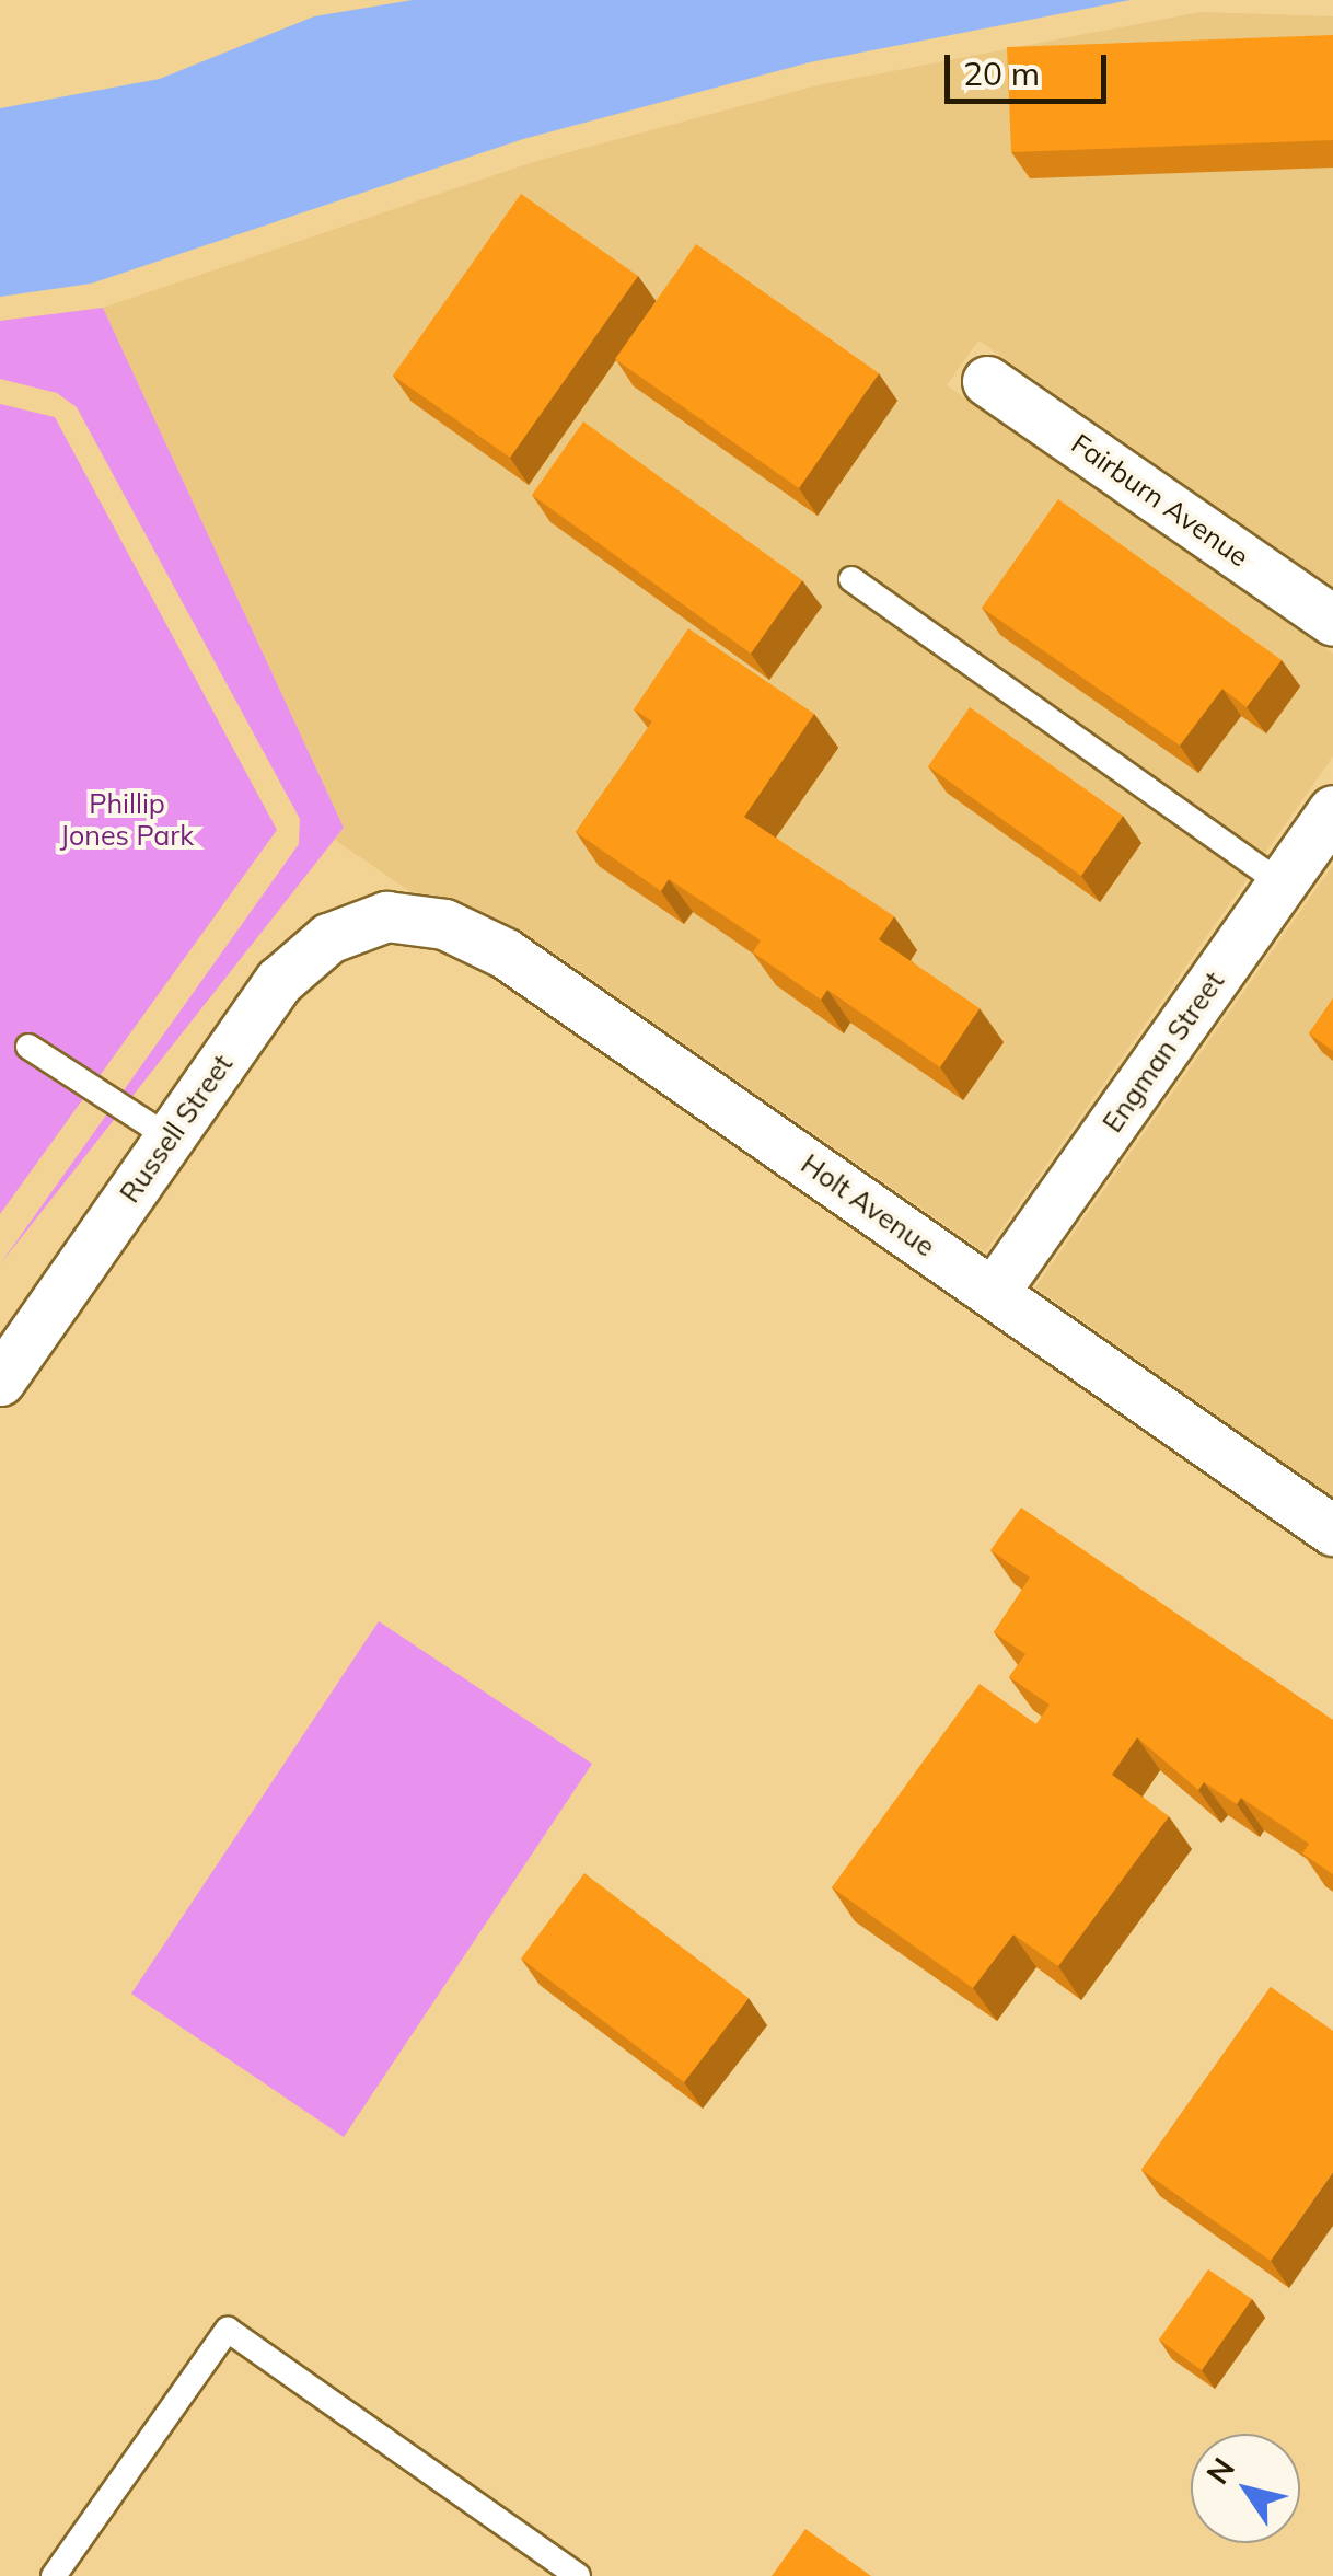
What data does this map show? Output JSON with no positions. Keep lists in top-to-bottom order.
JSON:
{
  "streets": {
    "street": [
      "Fairburn Avenue",
      "Engman Street",
      "Russell Street",
      "Holt Avenue"
    ]
  },
  "crossings": [
    ["Engman Street", "Holt Avenue"],
    ["Russell Street", "Holt Avenue"]
  ],
  "parks": ["Phillip Jones Park"],
  "scale_bar": "20 m",
  "north": "top left"
}
